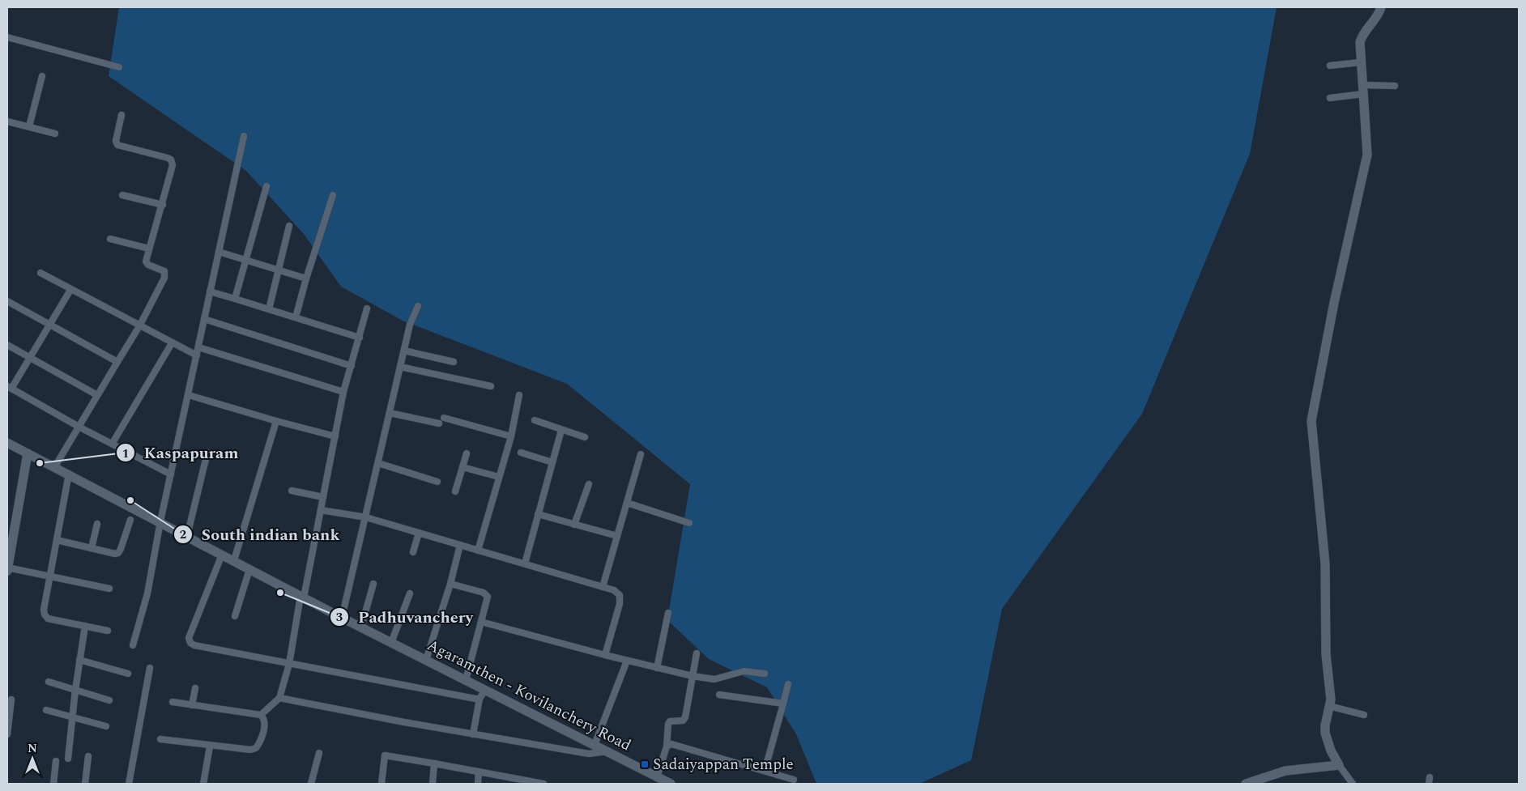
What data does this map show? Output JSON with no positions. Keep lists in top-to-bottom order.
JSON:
{
  "streets": {
    "street": ["Agaramthen - Kovilanchery Road"]
  },
  "places": {
    "other": ["Kaspapuram", "South indian bank", "Padhuvanchery"],
    "transit": ["Sadaiyappan Temple"]
  },
  "north": "top"
}
